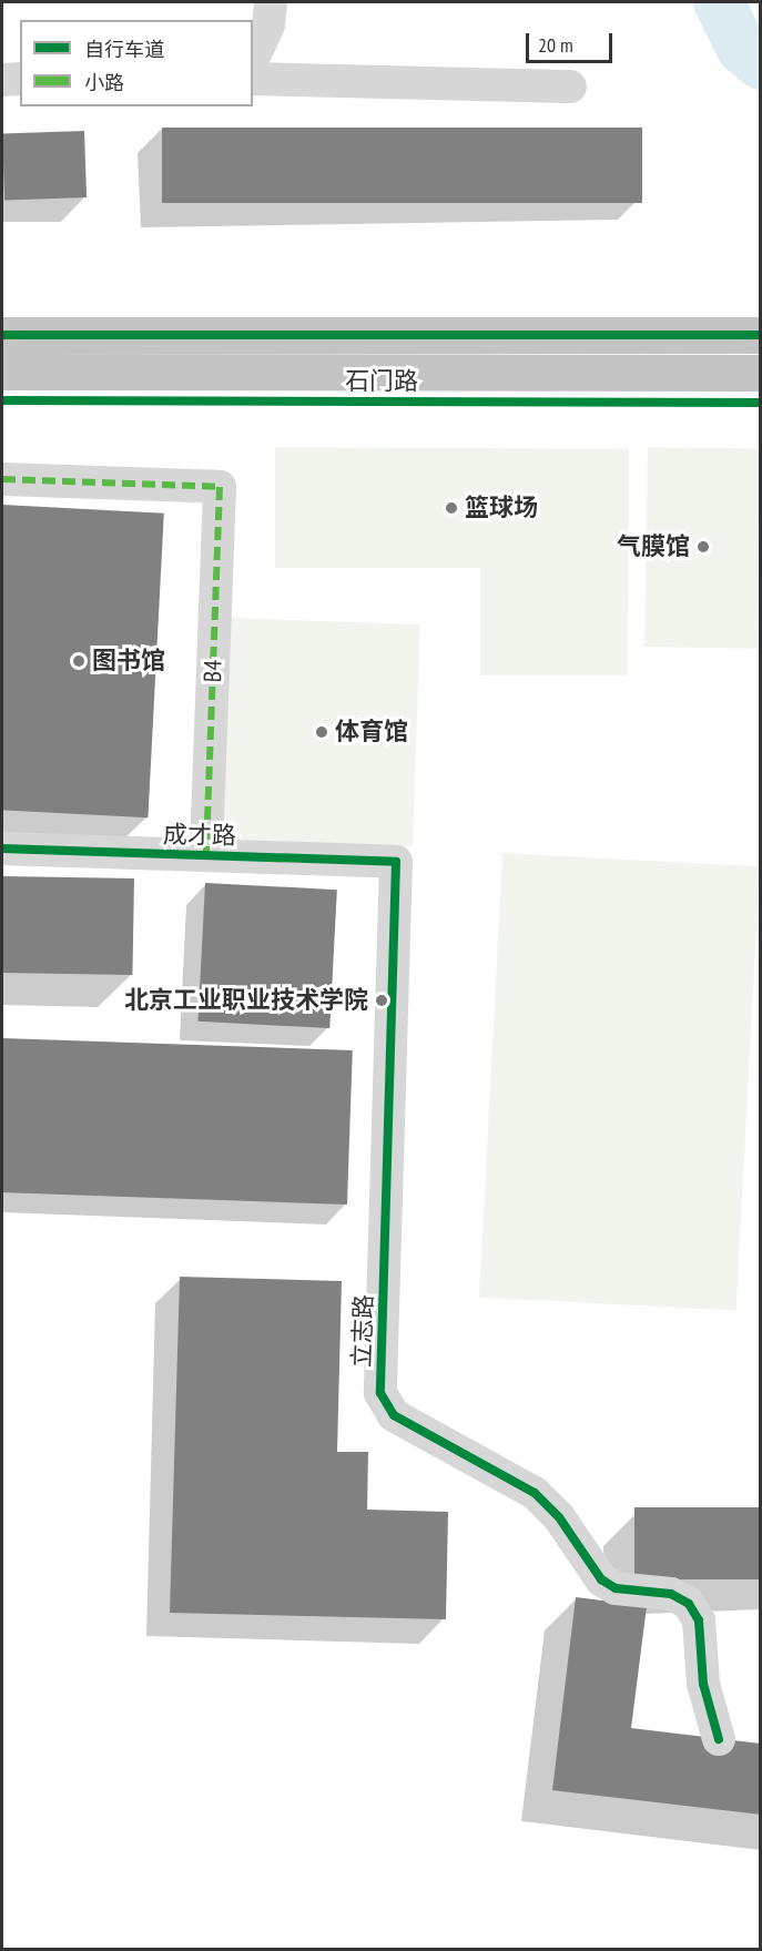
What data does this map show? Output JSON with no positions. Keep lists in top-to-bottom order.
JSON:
{
  "streets": {
    "highway": ["石门路"],
    "street": ["B4", "成才路", "立志路"]
  },
  "crossings": [
    ["B4", "成才路"],
    ["成才路", "立志路"]
  ],
  "places": [
    "篮球场",
    "气膜馆",
    "图书馆",
    "体育馆",
    "北京工业职业技术学院"
  ],
  "legend": ["自行车道", "小路"],
  "scale_bar": "20 m"
}
